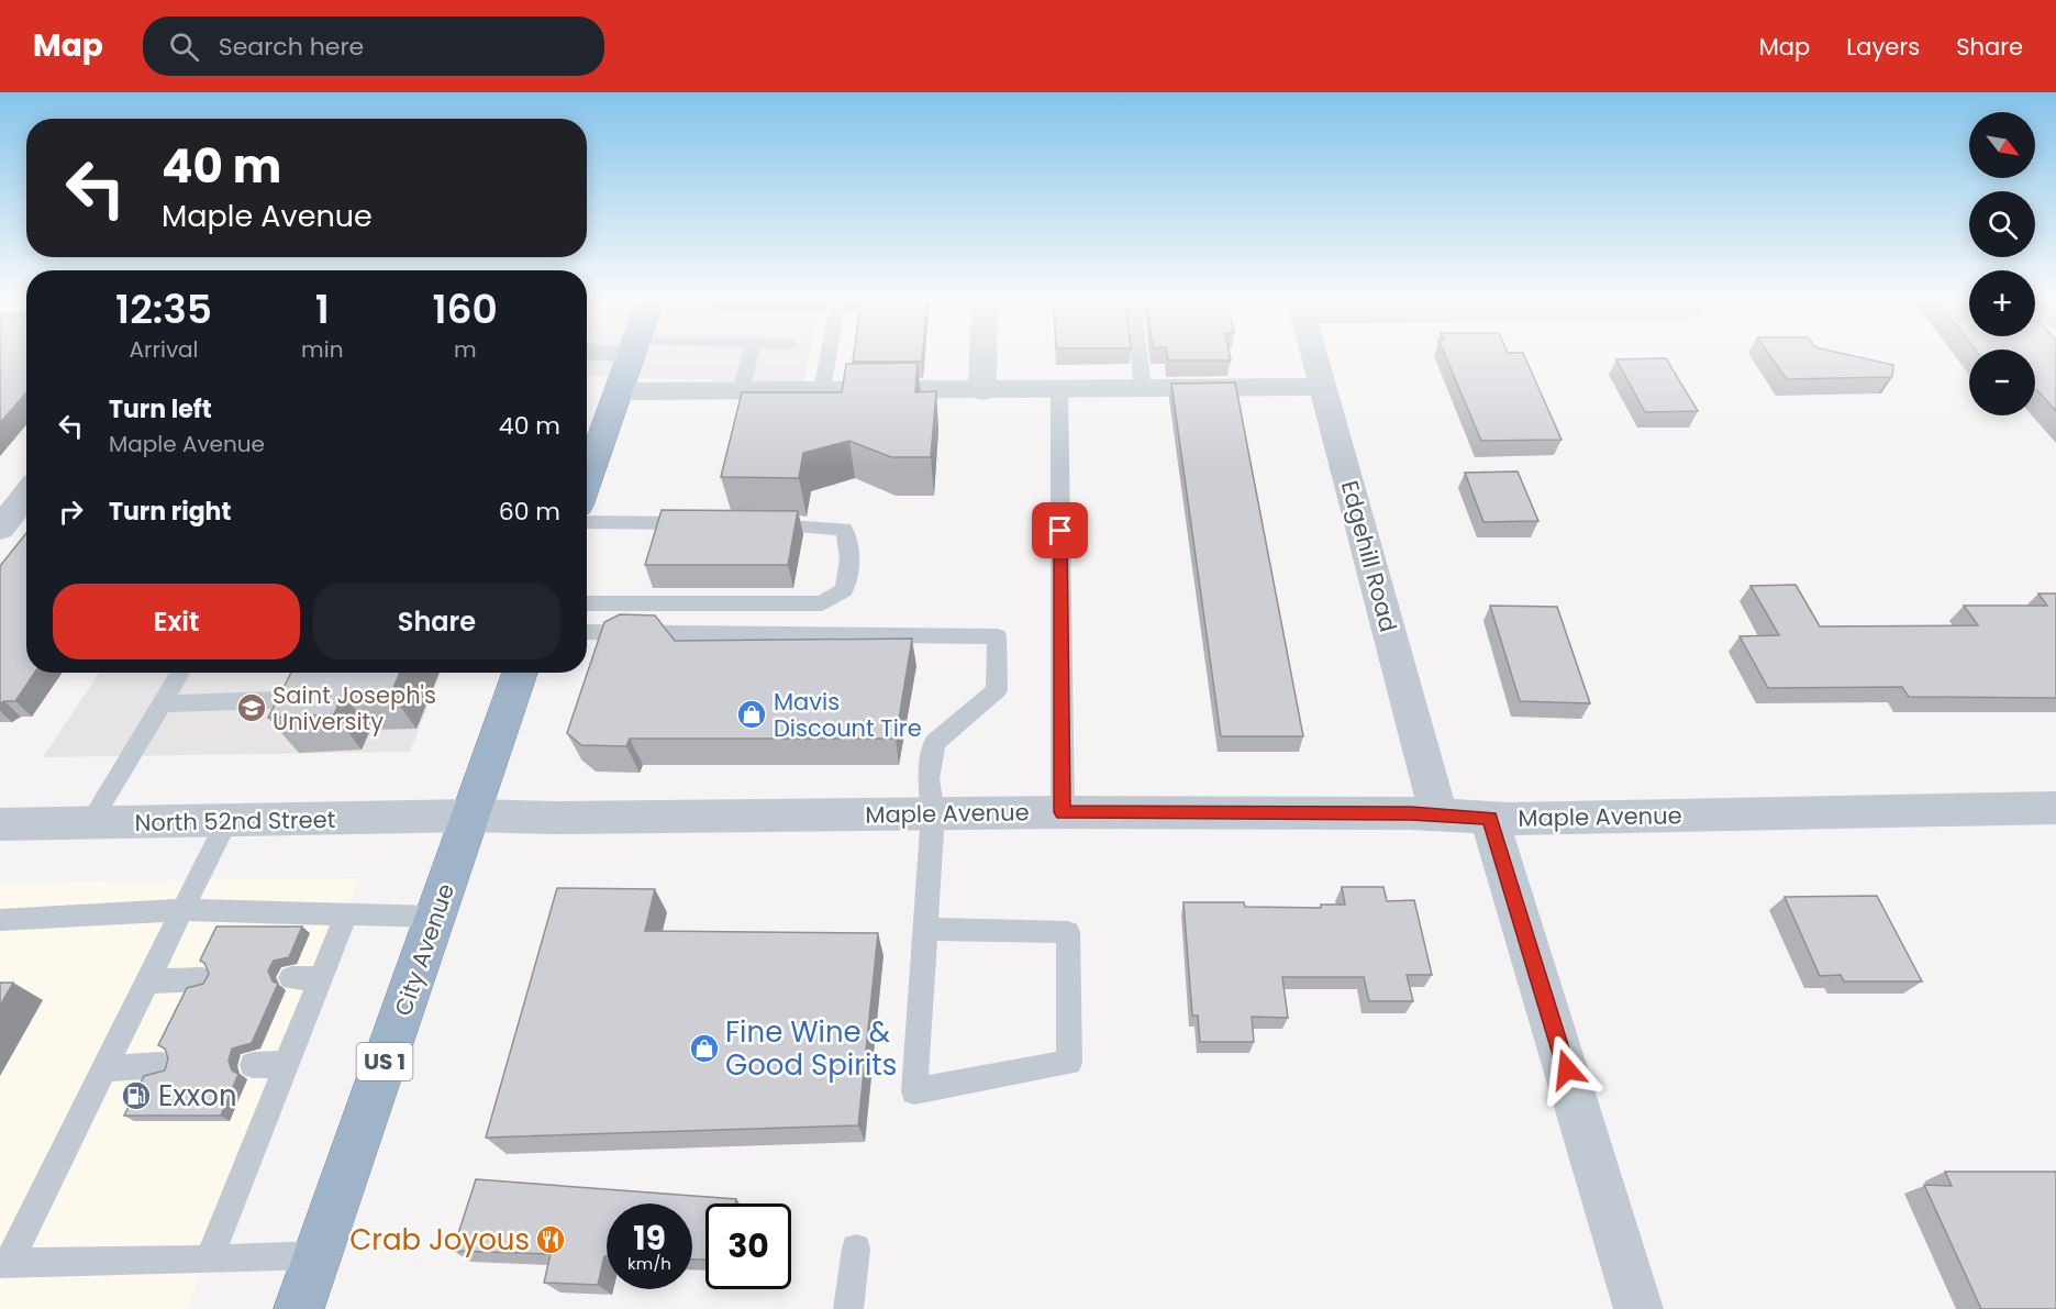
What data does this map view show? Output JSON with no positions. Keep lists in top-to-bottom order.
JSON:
{
  "streets": {
    "highway": ["City Avenue", "US 1"],
    "street": ["Edgehill Road", "Maple Avenue", "North 52nd Street"]
  },
  "crossings": [
    ["Edgehill Road", "Maple Avenue"],
    ["Maple Avenue", "North 52nd Street"],
    ["Maple Avenue", "City Avenue"],
    ["North 52nd Street", "City Avenue"]
  ],
  "places": {
    "school or university": ["Saint Joseph's University"],
    "shop": ["Mavis Discount Tire", "Fine Wine & Good Spirits"],
    "fuel station": ["Exxon"],
    "restaurant": ["Crab Joyous"]
  },
  "north": "bottom right",
  "page": {
    "header": "Map",
    "search": "Search here",
    "nav": ["Map", "Layers", "Share"],
    "map_buttons": ["+", "−"],
    "turn": ["40 m", "Maple Avenue"],
    "eta": [
      "12:35",
      "Arrival",
      "1",
      "min",
      "160",
      "m"
    ],
    "list": [
      {
        "name": "Turn left",
        "note": "Maple Avenue",
        "value": "40 m"
      },
      {
        "name": "Turn right",
        "value": "60 m"
      }
    ],
    "buttons": ["Exit", "Share"],
    "speed": "19 km/h",
    "limit": "30"
  }
}
